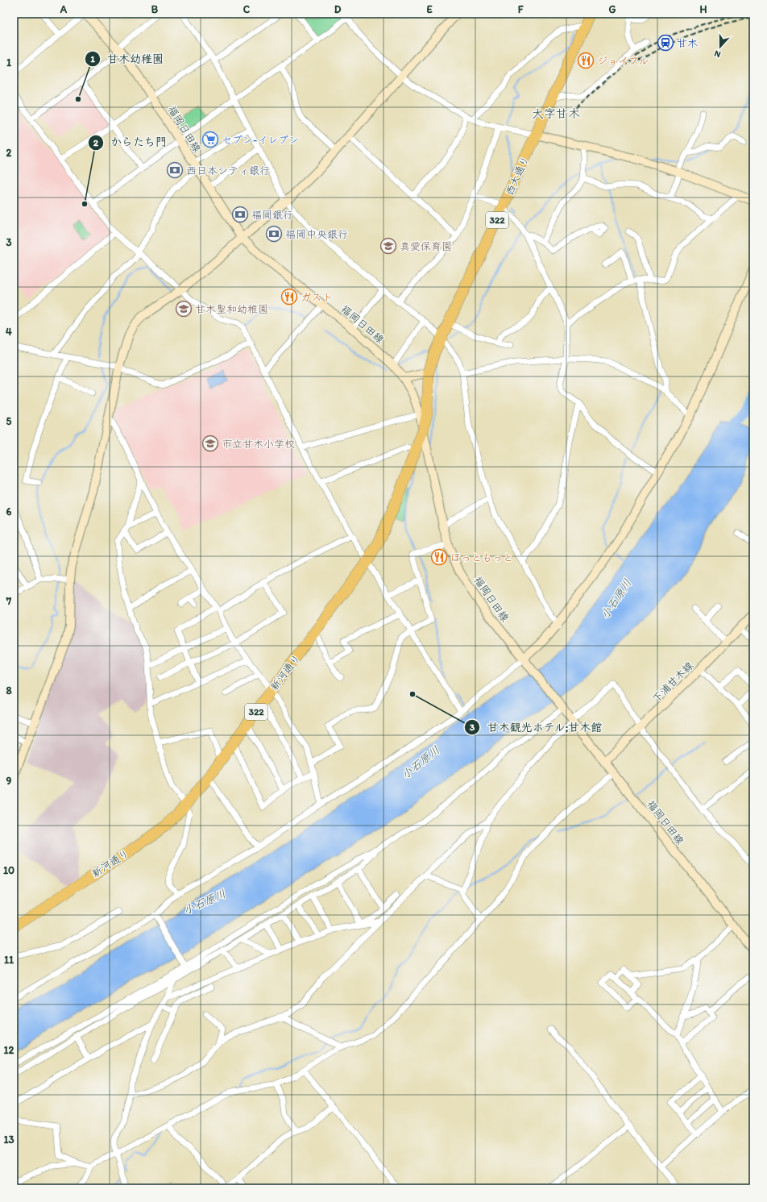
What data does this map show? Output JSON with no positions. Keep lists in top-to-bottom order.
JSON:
{
  "streets": {
    "highway": ["西大通り", "322", "新河通り"],
    "street": ["福岡日田線", "下浦甘木線"]
  },
  "crossings": [
    ["福岡日田線", "西大通り"],
    ["福岡日田線", "新河通り"],
    ["福岡日田線", "下浦甘木線"],
    ["西大通り", "新河通り"]
  ],
  "districts": ["大字甘木"],
  "water": ["小石原川"],
  "places": {
    "station": ["甘木"],
    "restaurant": ["ジョイフル", "ガスト", "ほっともっと"],
    "other": ["甘木幼稚園", "からたち門", "甘木観光ホテル;甘木館"],
    "supermarket": ["セブン-イレブン"],
    "bank": ["西日本シティ銀行", "福岡銀行", "福岡中央銀行"],
    "school or university": ["真愛保育園", "甘木聖和幼稚園", "市立甘木小学校"]
  },
  "north": "bottom",
  "grid": {
    "columns": [
      "A",
      "B",
      "C",
      "D",
      "E",
      "F",
      "G",
      "H"
    ],
    "rows": [
      "1",
      "2",
      "3",
      "4",
      "5",
      "6",
      "7",
      "8",
      "9",
      "10",
      "11",
      "12",
      "13"
    ]
  }
}
